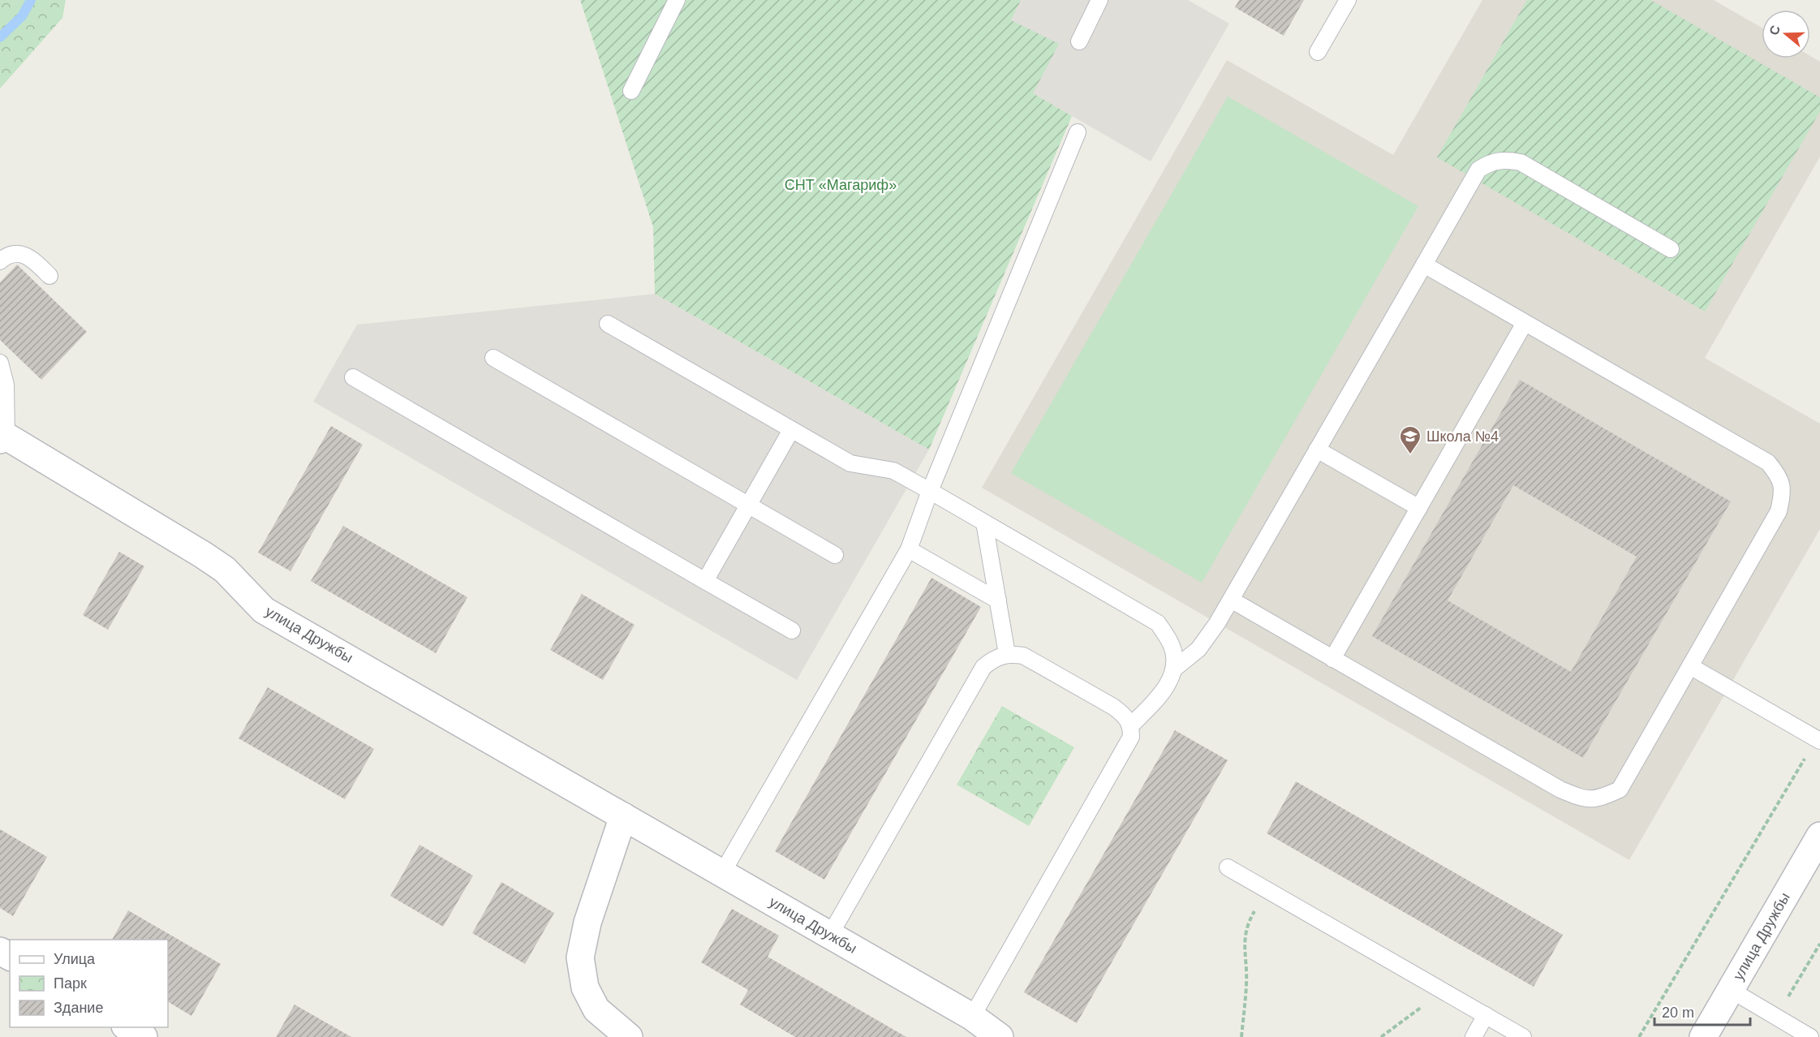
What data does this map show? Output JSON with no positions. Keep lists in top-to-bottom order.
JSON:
{
  "streets": {
    "street": ["улица Дружбы"]
  },
  "parks": ["СНТ «Магариф»"],
  "places": {
    "school or university": ["Школа №4"]
  },
  "legend": ["Улица", "Парк", "Здание"],
  "scale_bar": "20 m",
  "north": "left"
}
